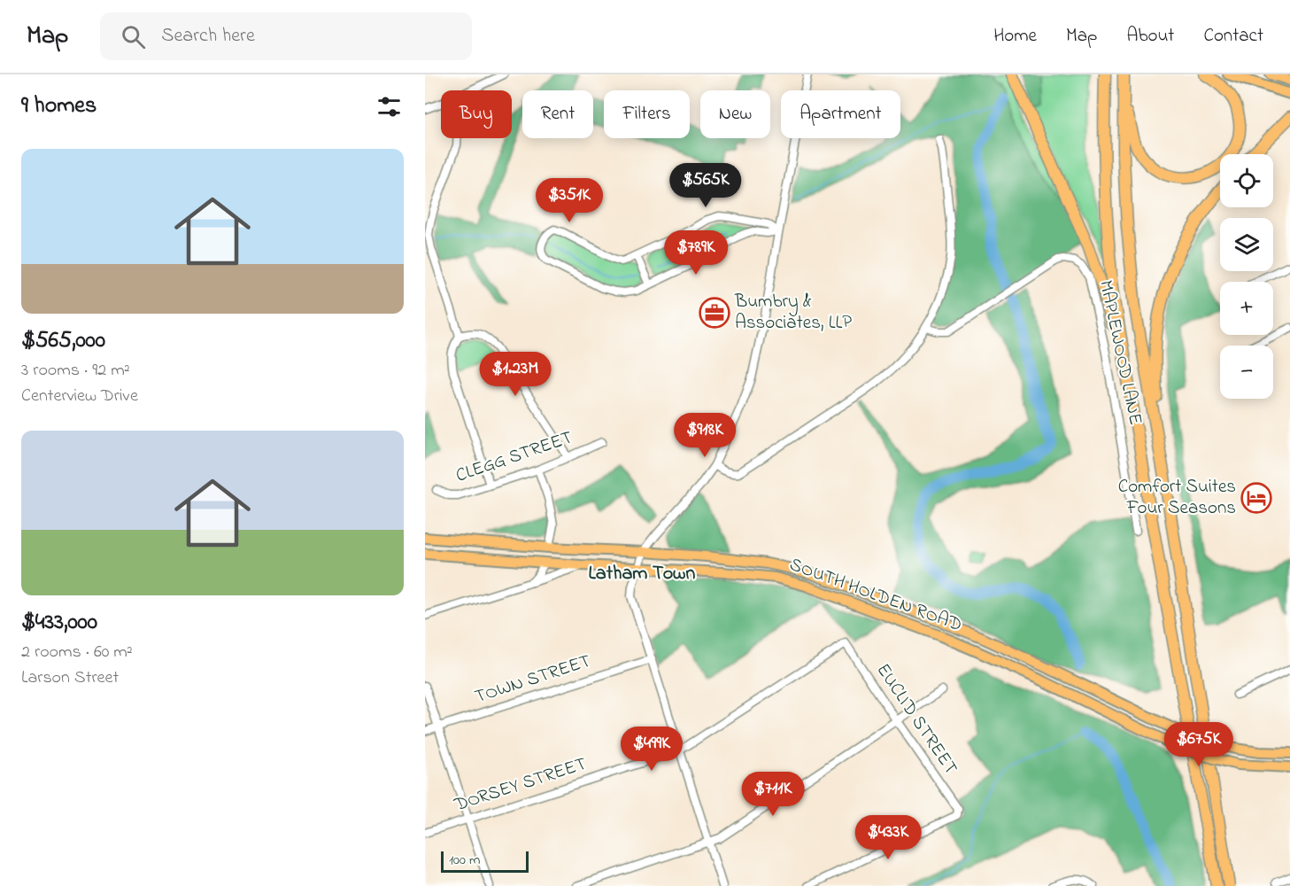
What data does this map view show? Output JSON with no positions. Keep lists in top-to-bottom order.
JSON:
{
  "streets": {
    "main road": ["SOUTH HOLDEN ROAD"],
    "street": [
      "MAPLEWOOD LANE",
      "CLEGG STREET",
      "TOWN STREET",
      "EUCLID STREET",
      "DORSEY STREET"
    ]
  },
  "crossings": [
    ["EUCLID STREET", "DORSEY STREET"]
  ],
  "districts": ["Latham Town"],
  "places": {
    "office": ["Bumbry & Associates, LLP"],
    "hotel": ["Comfort Suites Four Seasons"]
  },
  "scale_bar": "100 m",
  "page": {
    "header": "Map",
    "search": "Search here",
    "nav": [
      "Home",
      "Map",
      "About",
      "Contact"
    ],
    "heading": "9 homes",
    "chip": [
      "Buy",
      "Rent",
      "Filters",
      "New",
      "Apartment"
    ],
    "list": [
      {
        "name": "$565,000",
        "note": "3 rooms · 92 m² · Centerview Drive"
      },
      {
        "name": "$433,000",
        "note": "2 rooms · 60 m² · Larson Street"
      }
    ],
    "map_buttons": ["+", "−"],
    "price": [
      "$565K",
      "$351K",
      "$789K",
      "$1.23M",
      "$918K",
      "$675K",
      "$499K",
      "$711K",
      "$433K"
    ],
    "scale": "100 m"
  }
}
